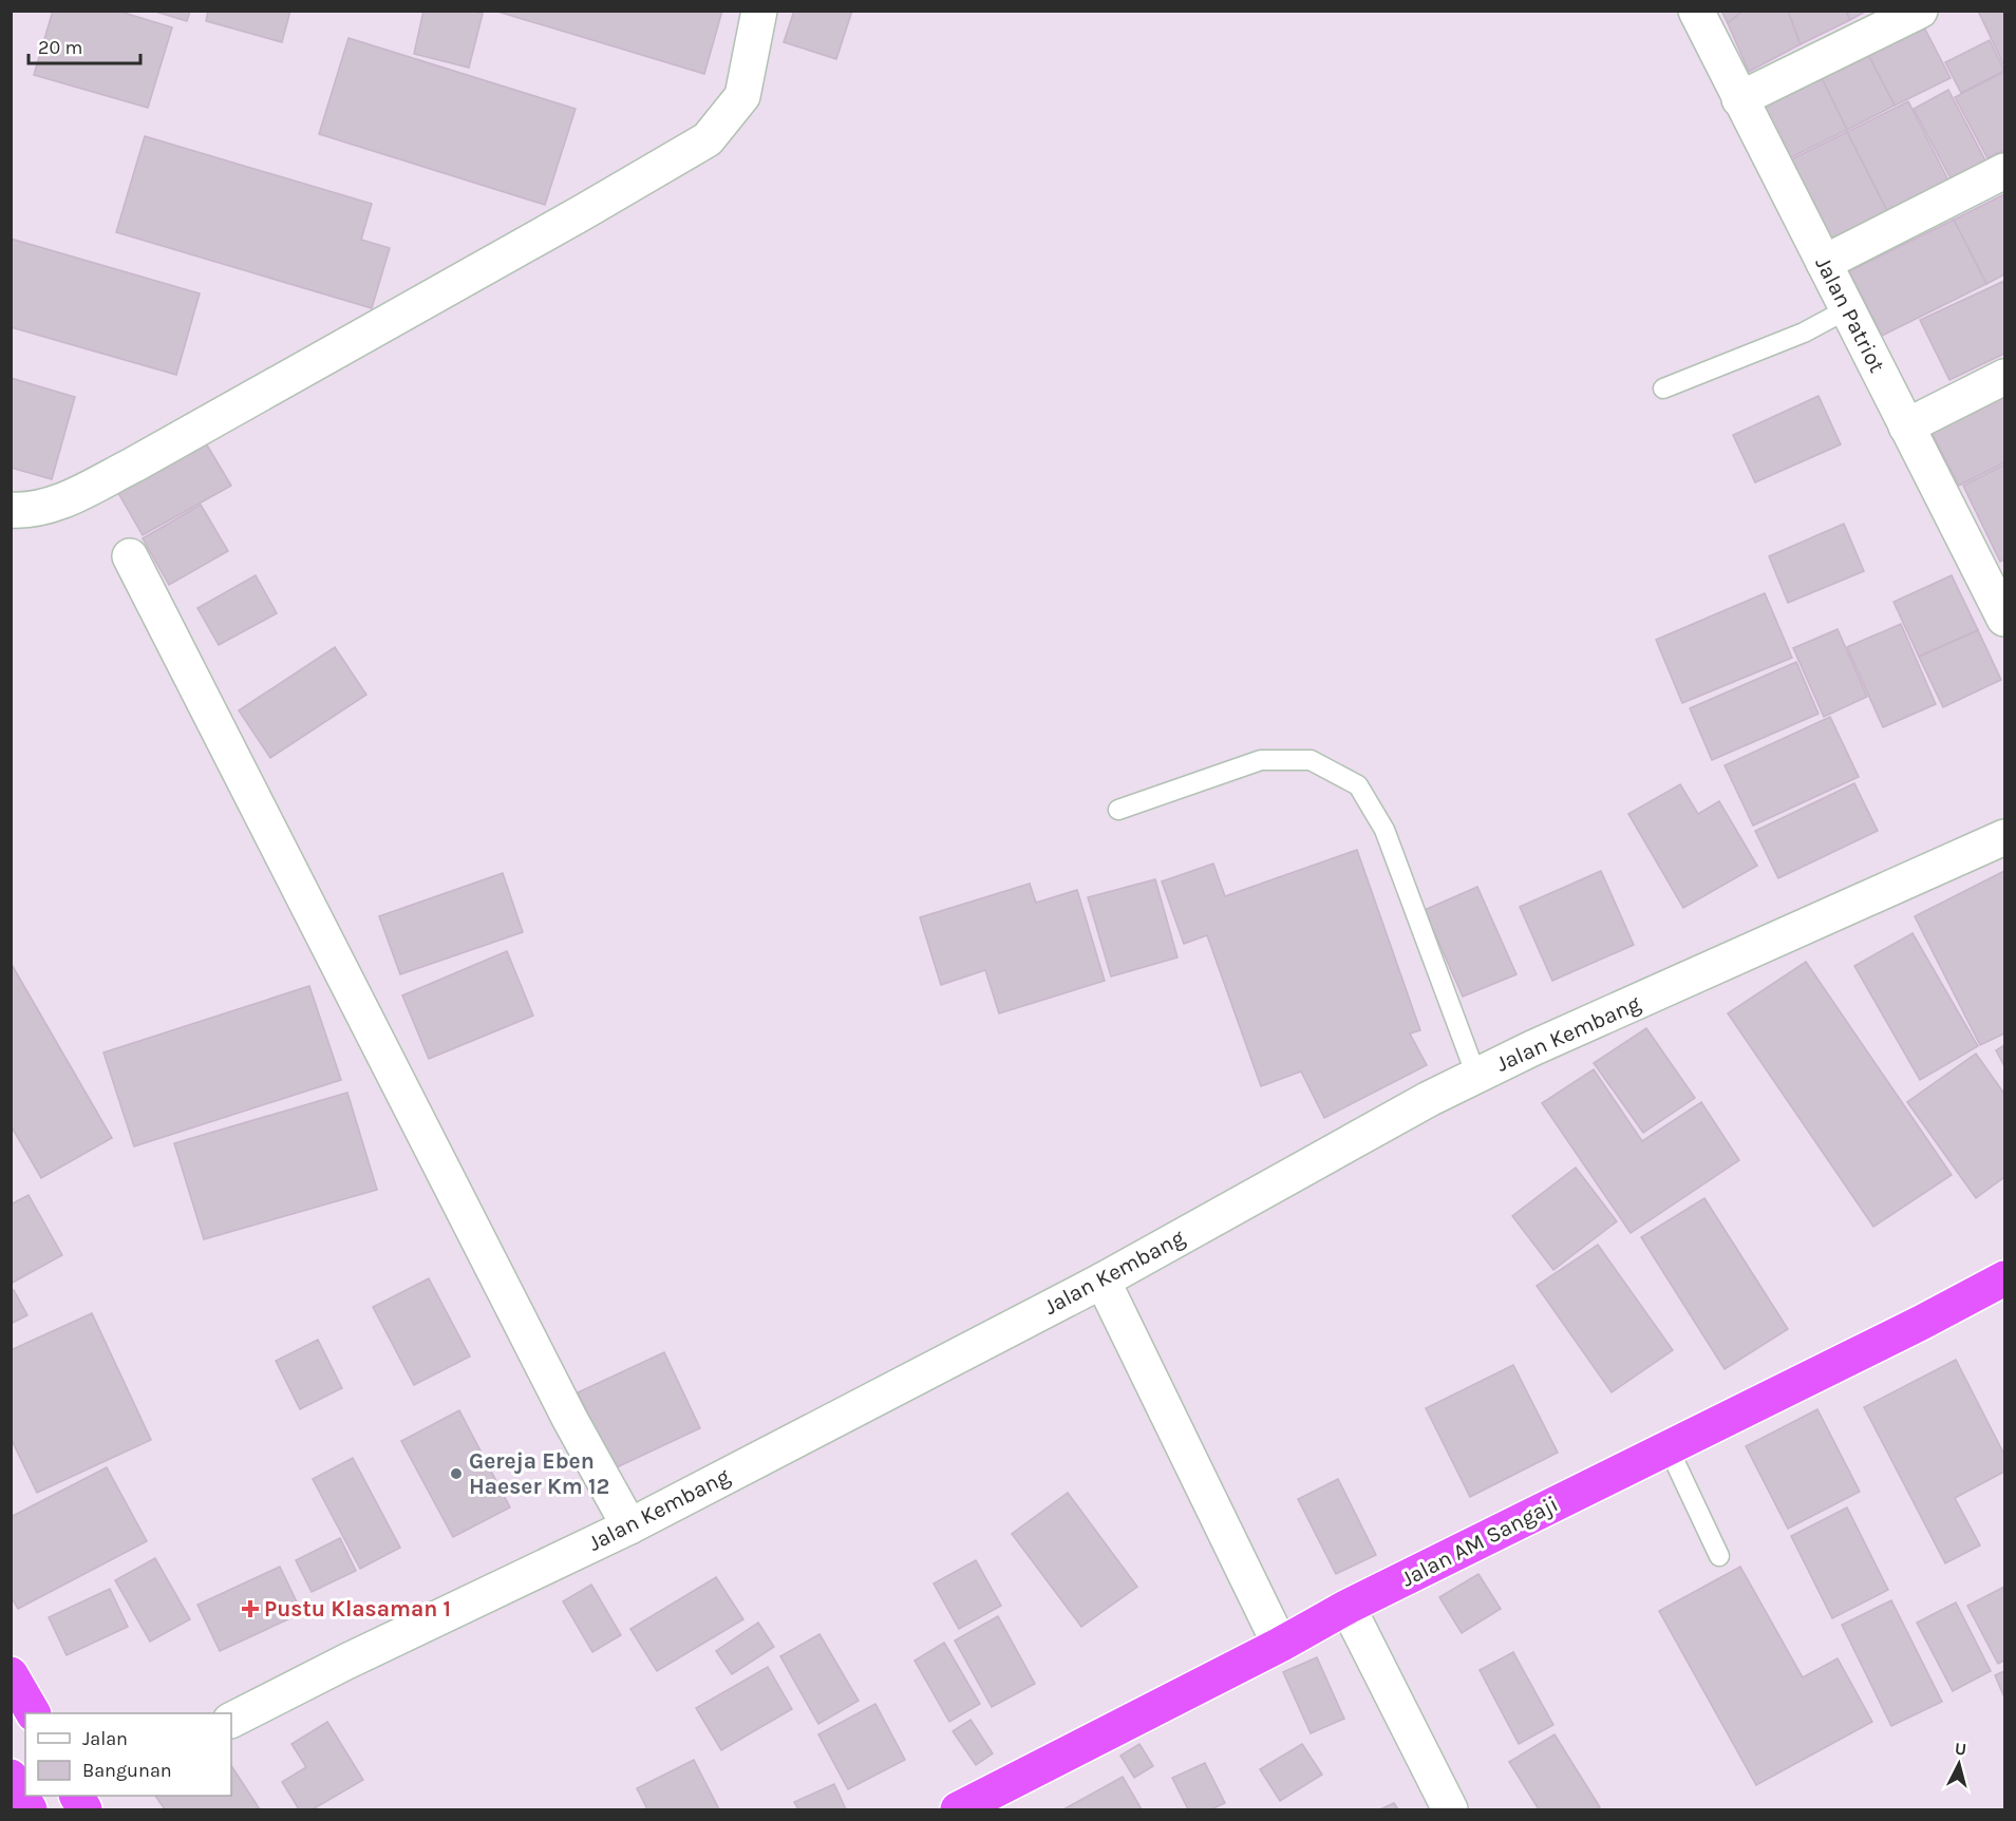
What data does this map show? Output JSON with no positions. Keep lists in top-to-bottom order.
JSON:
{
  "streets": {
    "highway": ["Jalan AM Sangaji"],
    "street": ["Jalan Patriot", "Jalan Kembang"]
  },
  "places": {
    "other": ["Gereja Eben Haeser Km 12"],
    "health": ["Pustu Klasaman 1"]
  },
  "legend": ["Jalan", "Bangunan"],
  "scale_bar": "20 m",
  "north": "top"
}
